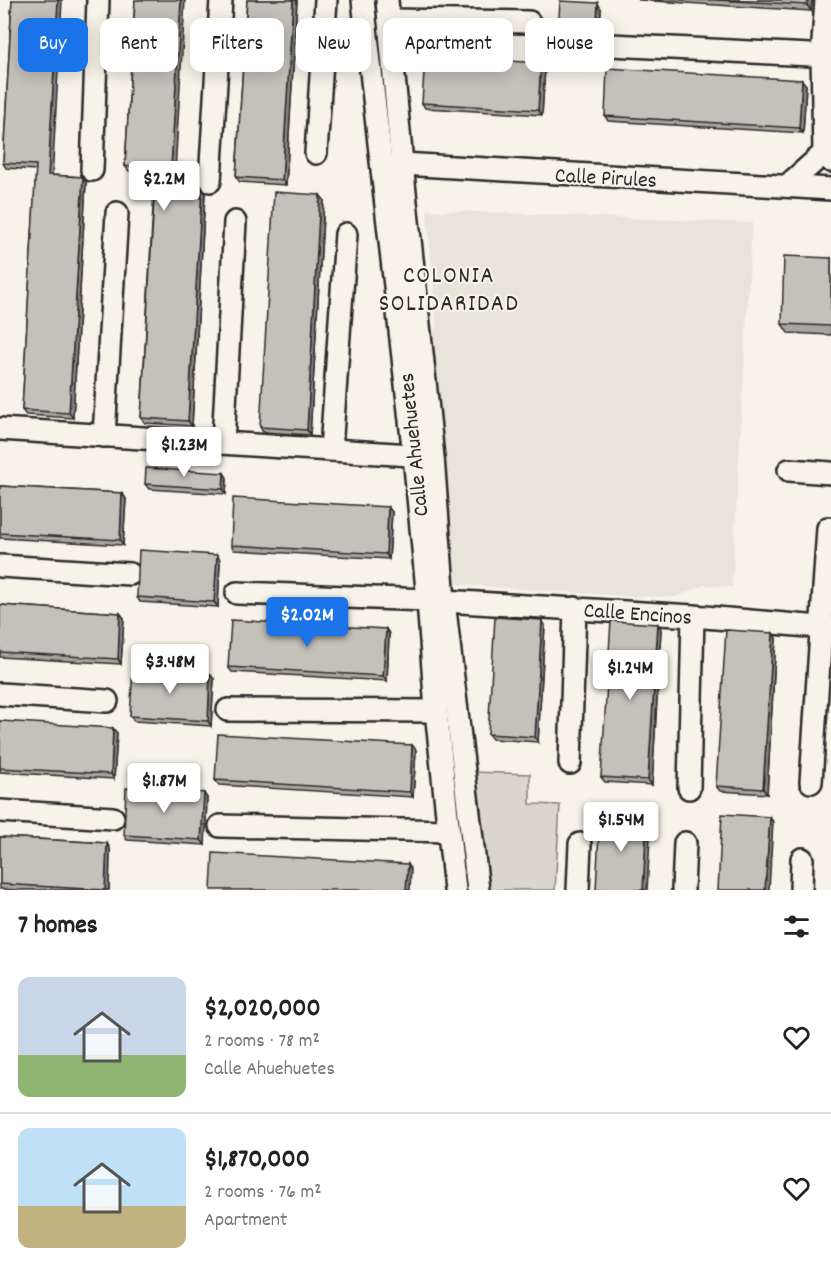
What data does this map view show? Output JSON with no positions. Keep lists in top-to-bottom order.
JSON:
{
  "streets": {
    "street": ["Calle Pirules", "Calle Ahuehuetes", "Calle Encinos"]
  },
  "crossings": [
    ["Calle Pirules", "Calle Ahuehuetes"],
    ["Calle Ahuehuetes", "Calle Encinos"]
  ],
  "districts": ["COLONIA SOLIDARIDAD"],
  "page": {
    "chip": [
      "Buy",
      "Rent",
      "Filters",
      "New",
      "Apartment",
      "House"
    ],
    "price": [
      "$2.2M",
      "$1.23M",
      "$2.02M",
      "$3.48M",
      "$1.24M",
      "$1.87M",
      "$1.54M"
    ],
    "heading": "7 homes",
    "list": [
      {
        "name": "$2,020,000",
        "note": "2 rooms · 78 m² · Calle Ahuehuetes"
      },
      {
        "name": "$1,870,000",
        "note": "2 rooms · 76 m² · Apartment"
      }
    ]
  }
}
